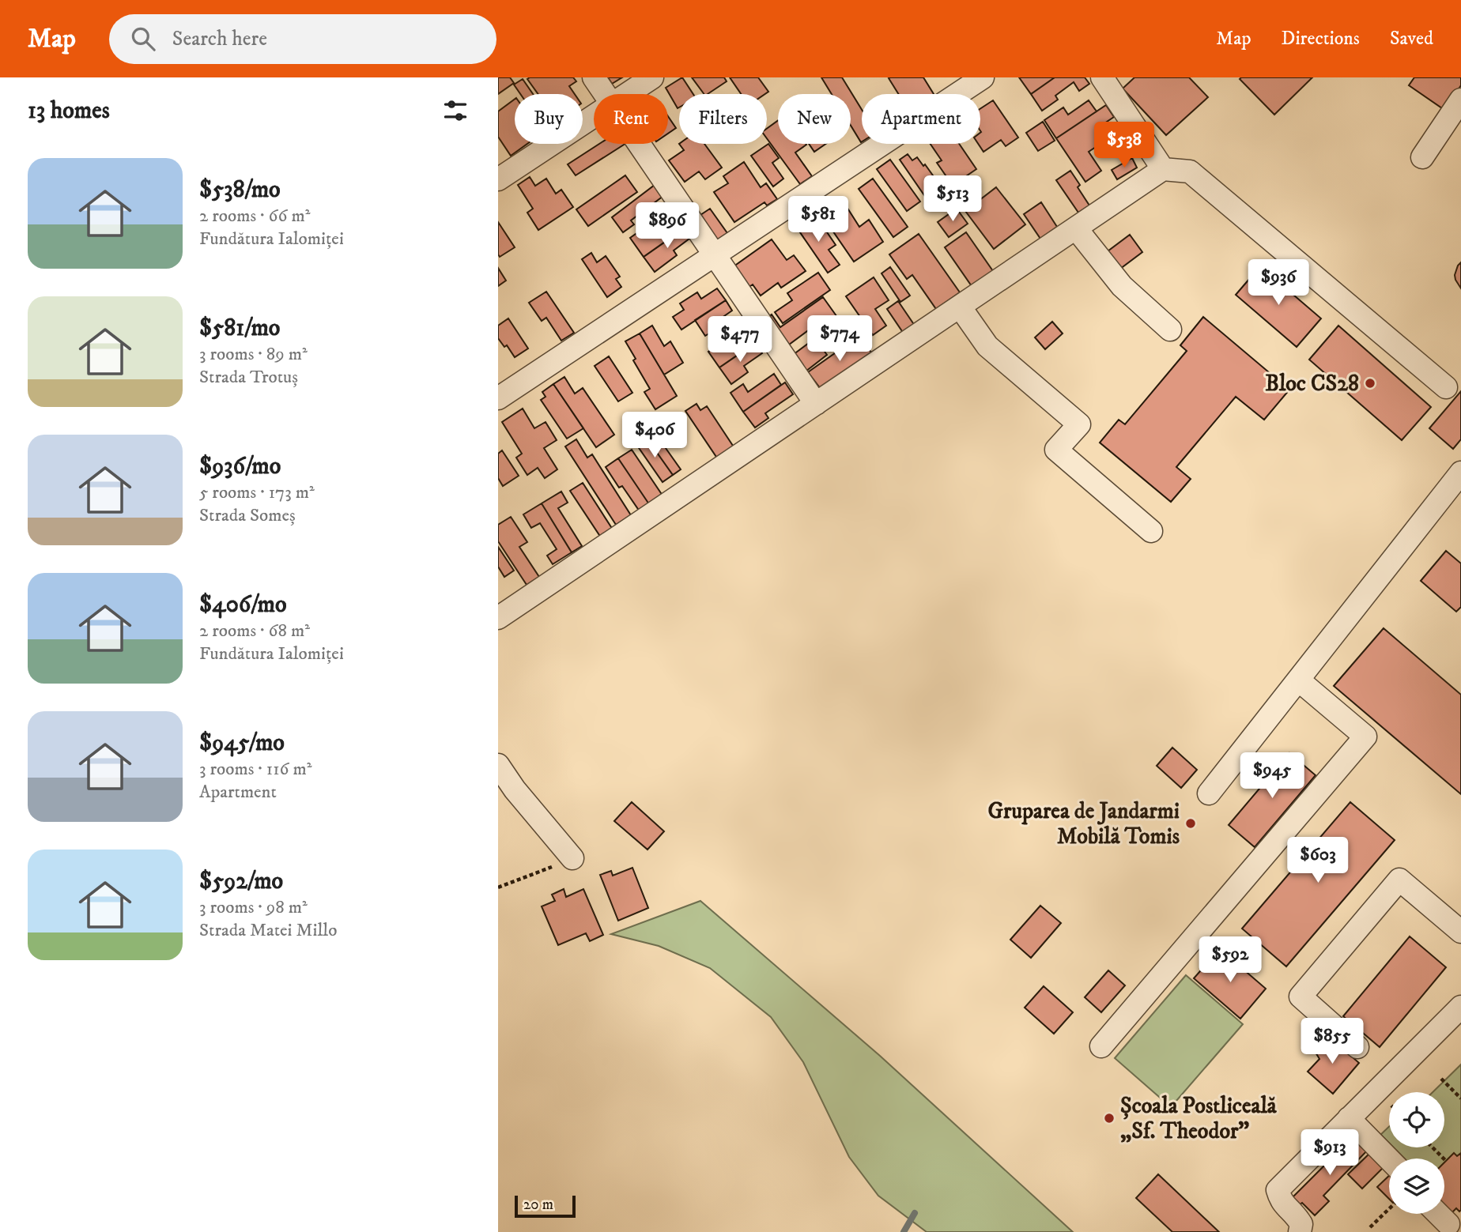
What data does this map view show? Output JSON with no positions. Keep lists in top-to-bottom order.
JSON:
{
  "places": ["Bloc CS28", "Gruparea de Jandarmi Mobilă Tomis", "Școala Postliceală „Sf. Theodor”"],
  "scale_bar": "20 m",
  "page": {
    "header": "Map",
    "search": "Search here",
    "nav": ["Map", "Directions", "Saved"],
    "heading": "13 homes",
    "chip": [
      "Buy",
      "Rent",
      "Filters",
      "New",
      "Apartment"
    ],
    "price": [
      "$538",
      "$513",
      "$581",
      "$896",
      "$936",
      "$774",
      "$477",
      "$406",
      "$945",
      "$603",
      "$592",
      "$855",
      "$913"
    ],
    "list": [
      {
        "name": "$538/mo",
        "note": "2 rooms · 66 m² · Fundătura Ialomiței"
      },
      {
        "name": "$581/mo",
        "note": "3 rooms · 89 m² · Strada Trotuș"
      },
      {
        "name": "$936/mo",
        "note": "5 rooms · 173 m² · Strada Someș"
      },
      {
        "name": "$406/mo",
        "note": "2 rooms · 68 m² · Fundătura Ialomiței"
      },
      {
        "name": "$945/mo",
        "note": "3 rooms · 116 m² · Apartment"
      },
      {
        "name": "$592/mo",
        "note": "3 rooms · 98 m² · Strada Matei Millo"
      }
    ],
    "scale": "20 m"
  }
}
